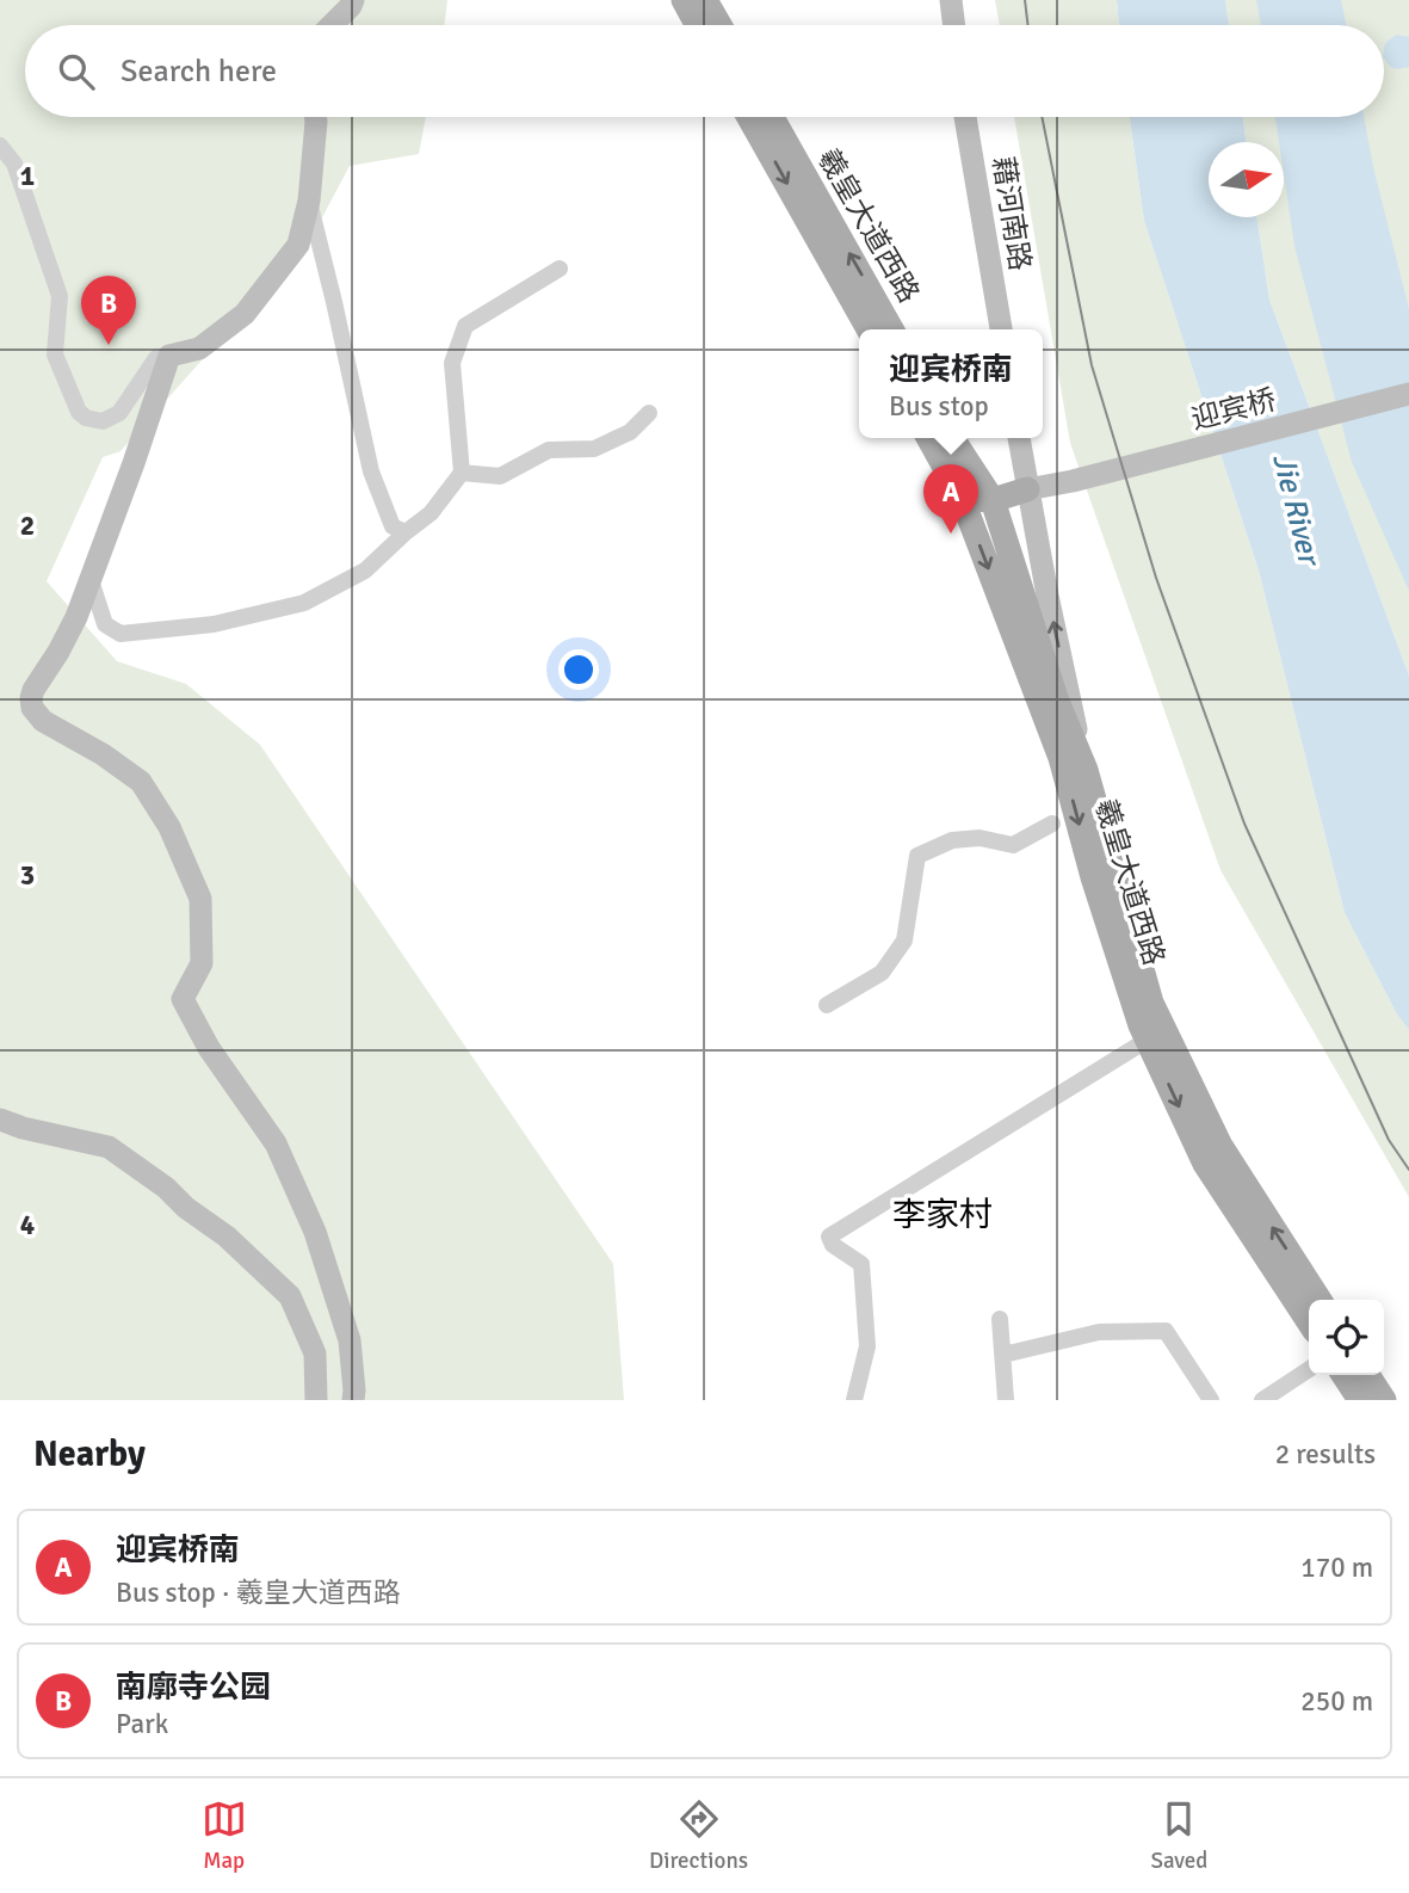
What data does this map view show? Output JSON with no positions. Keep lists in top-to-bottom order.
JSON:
{
  "streets": {
    "main road": ["羲皇大道西路"],
    "street": ["藉河南路", "迎宾桥"]
  },
  "districts": ["李家村"],
  "water": ["Jie River"],
  "north": "right",
  "page": {
    "search": "Search here",
    "pins": ["B", "A"],
    "popup": ["迎宾桥南", "Bus stop"],
    "heading": ["Nearby", "2 results"],
    "list": [
      {
        "mark": "A",
        "name": "迎宾桥南",
        "note": "Bus stop · 羲皇大道西路",
        "value": "170 m"
      },
      {
        "mark": "B",
        "name": "南廓寺公园",
        "note": "Park",
        "value": "250 m"
      }
    ],
    "nav": ["Map", "Directions", "Saved"]
  },
  "grid": {
    "rows": [
      "1",
      "2",
      "3",
      "4"
    ]
  }
}
